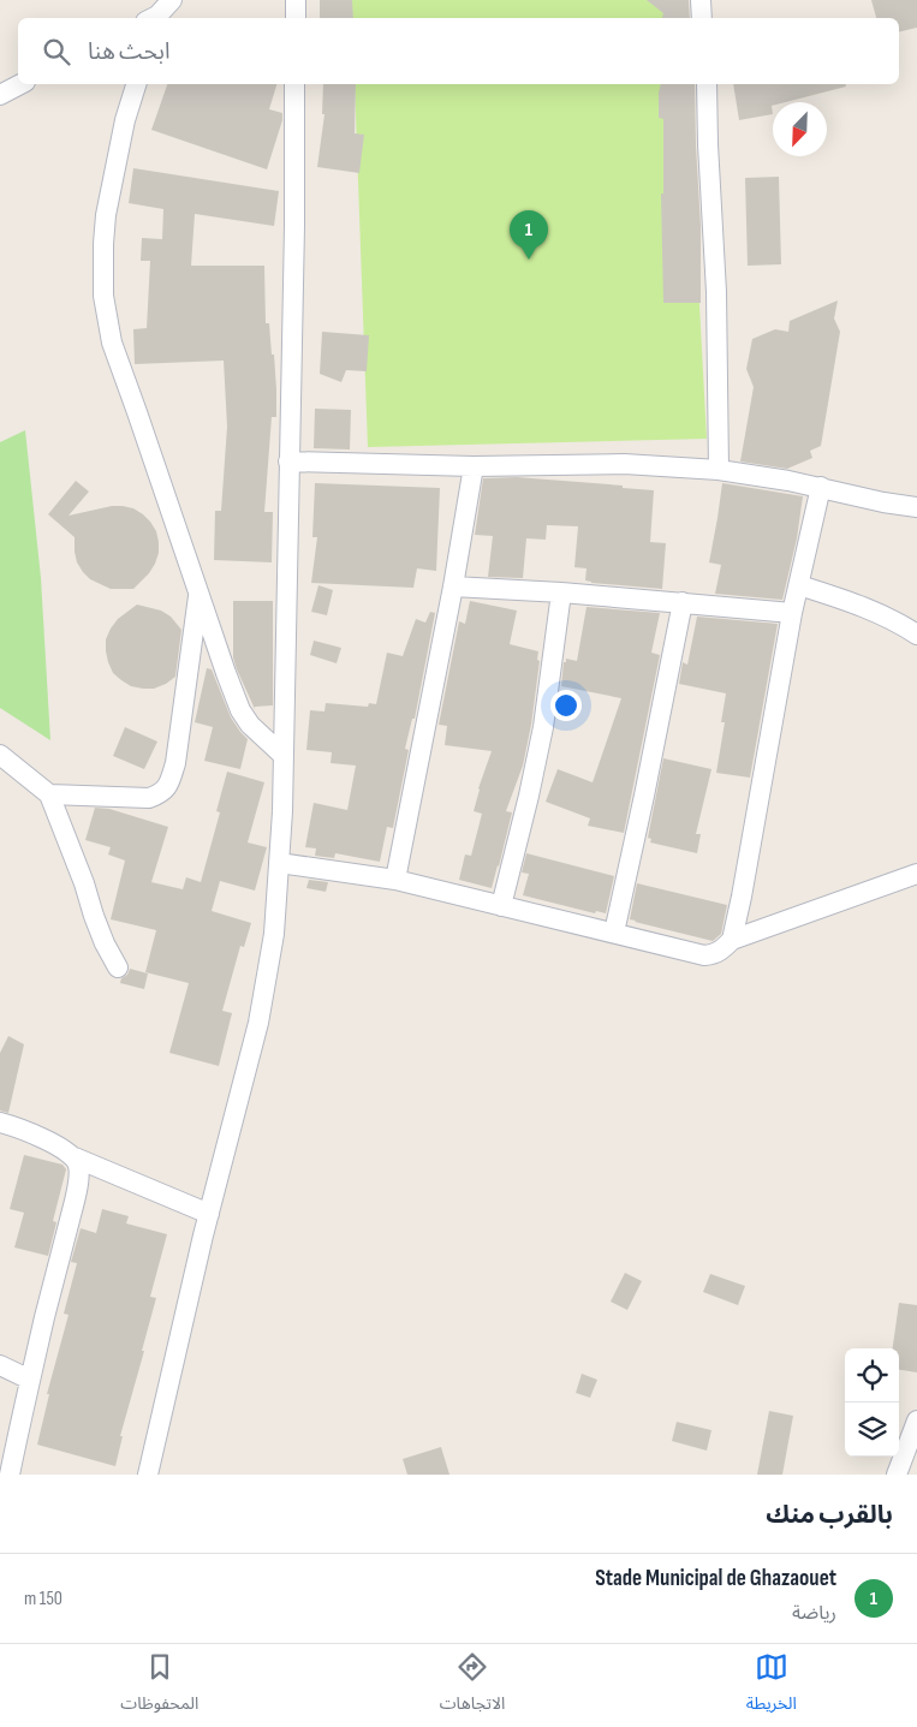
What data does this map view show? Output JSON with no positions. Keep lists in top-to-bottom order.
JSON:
{
  "north": "bottom left",
  "page": {
    "search": "ابحث هنا",
    "pins": "1",
    "heading": "بالقرب منك",
    "list": [
      {
        "mark": "1",
        "name": "Stade Municipal de Ghazaouet",
        "note": "رياضة",
        "value": "150 m"
      }
    ],
    "nav": ["الخريطة", "الاتجاهات", "المحفوظات"]
  }
}
